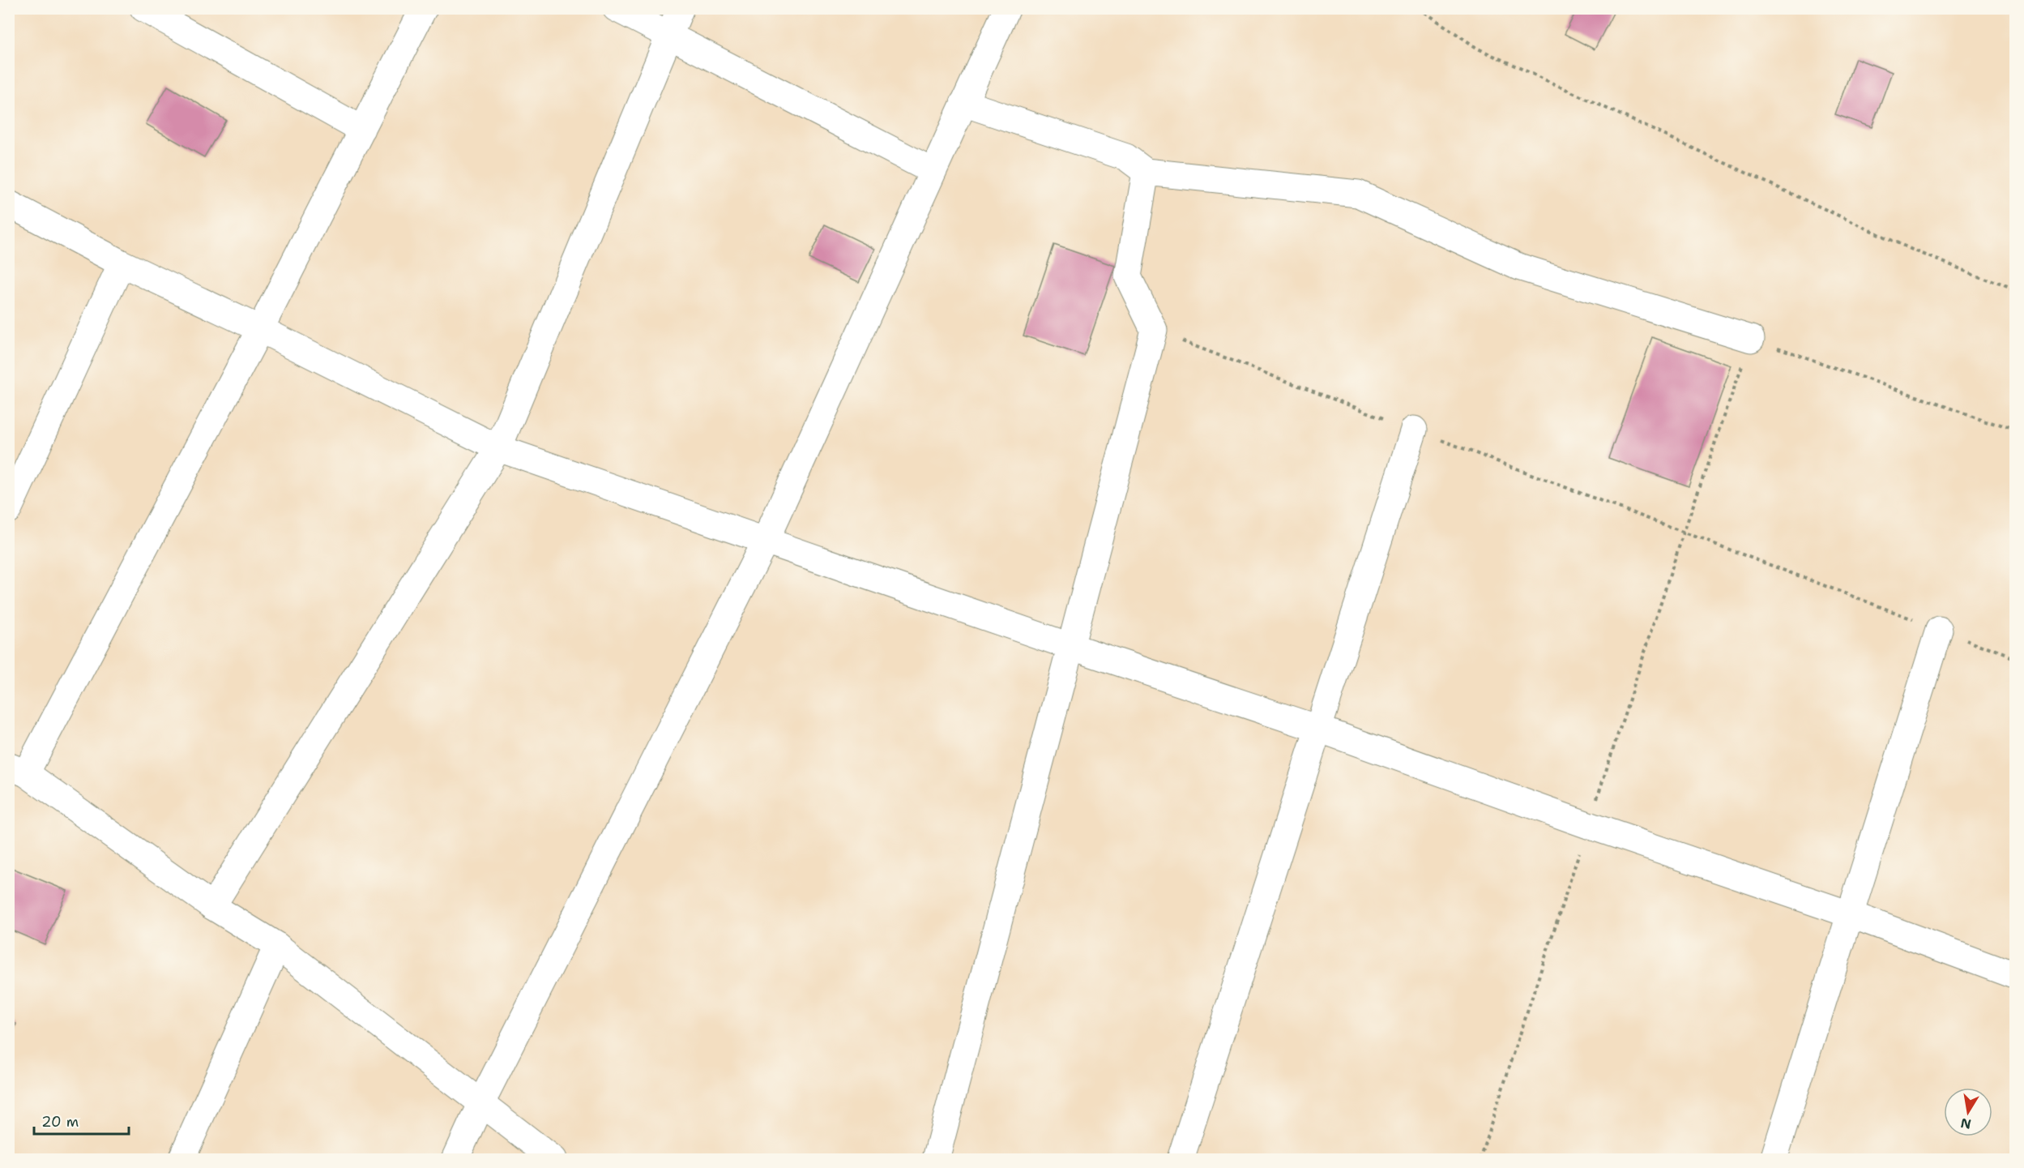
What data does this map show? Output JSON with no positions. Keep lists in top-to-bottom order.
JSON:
{
  "scale_bar": "20 m",
  "north": "bottom"
}
